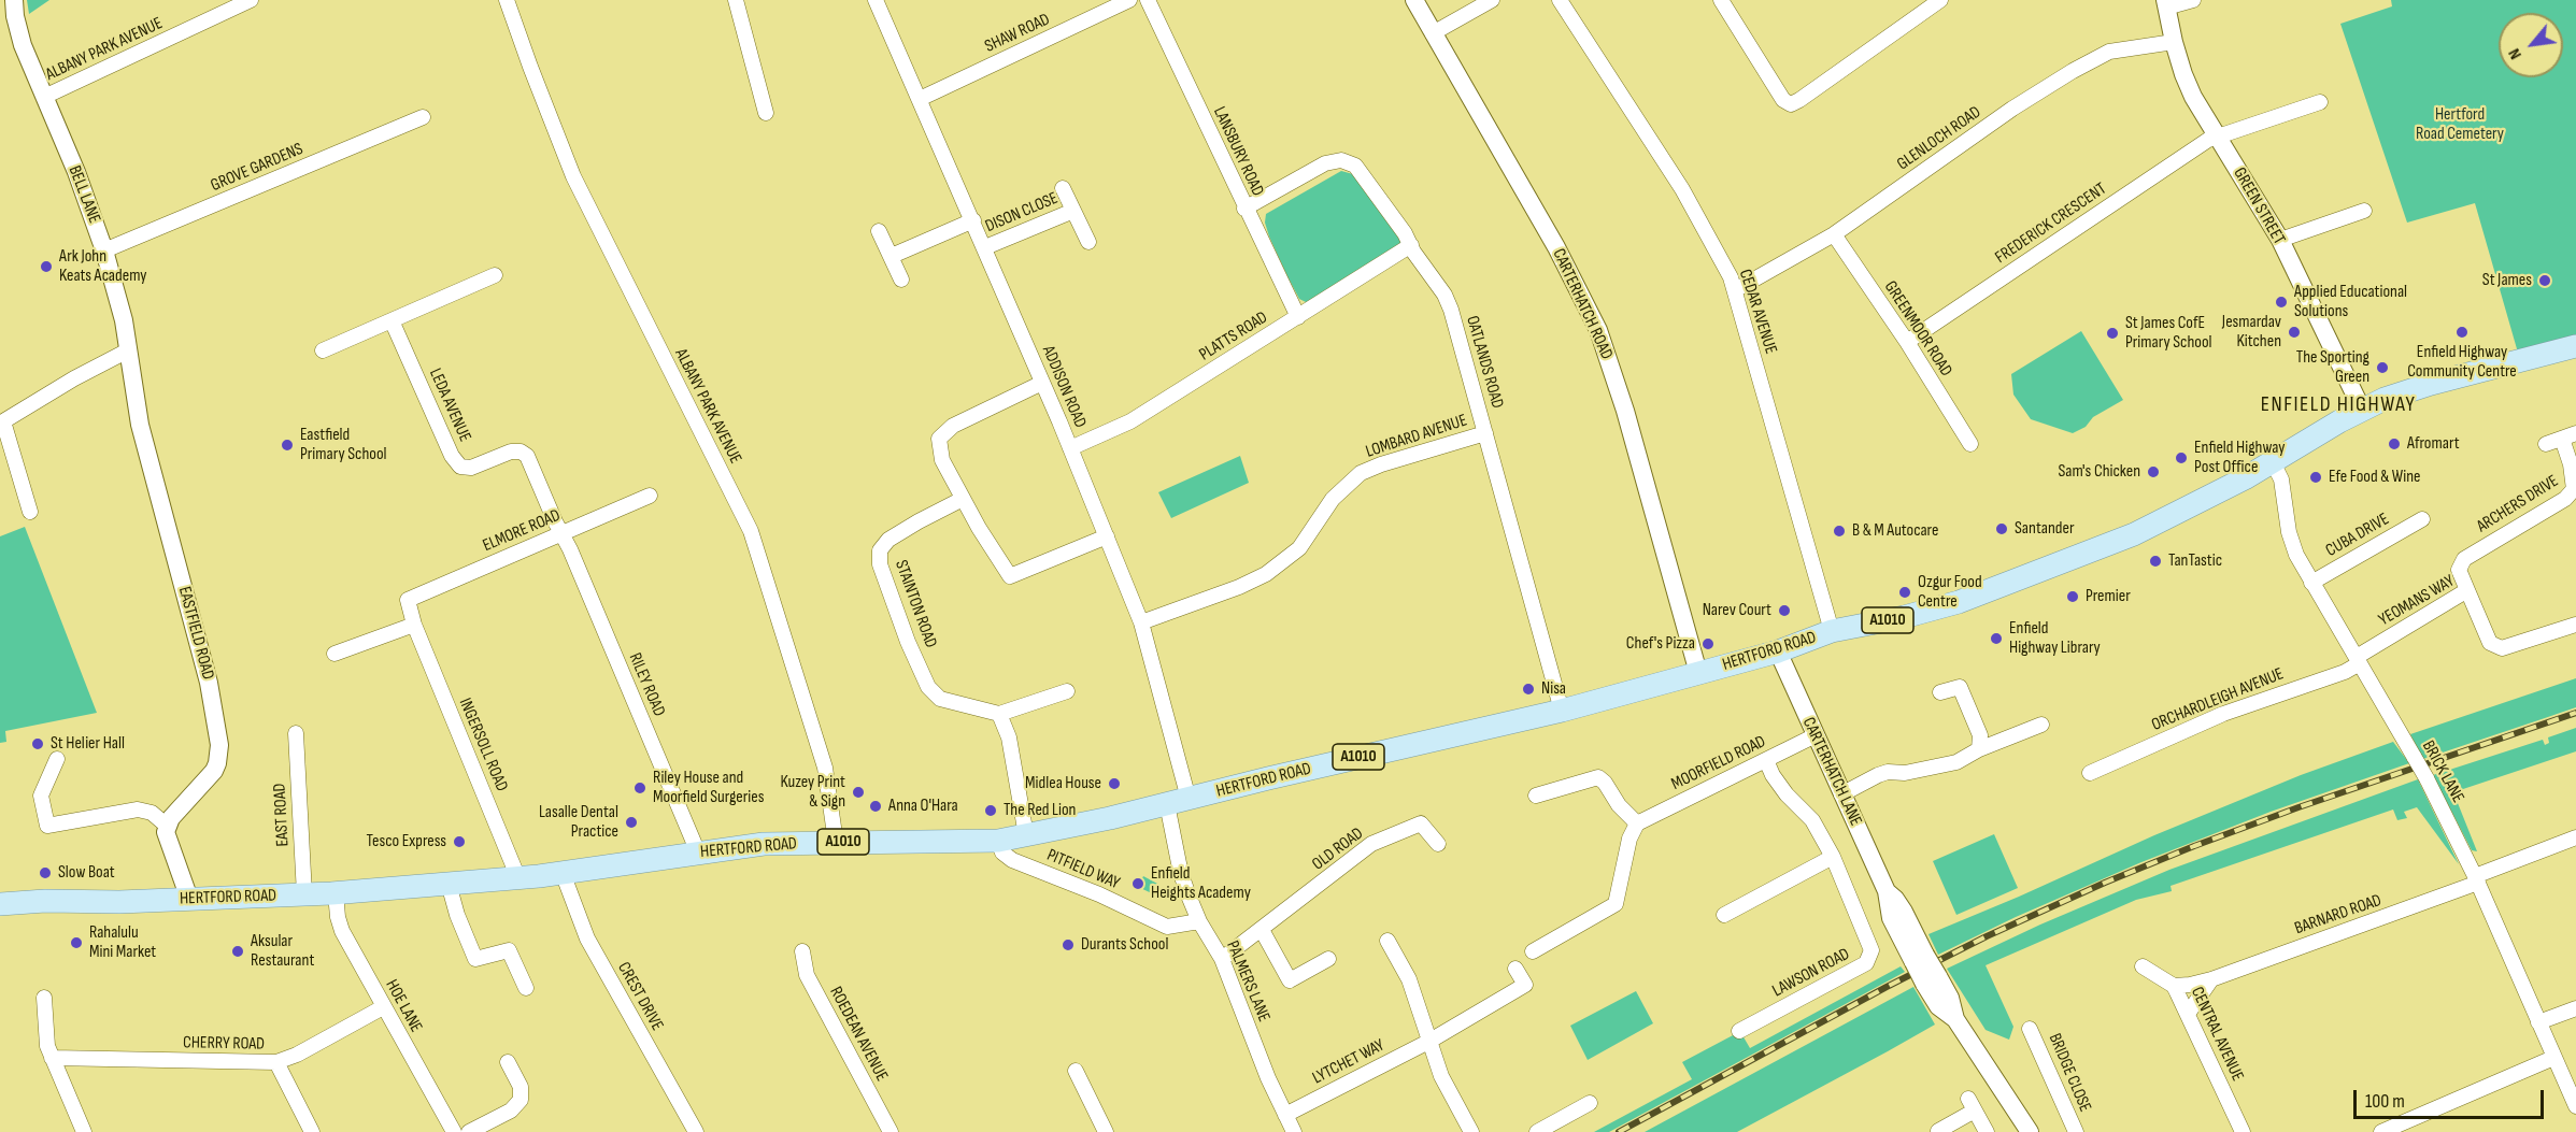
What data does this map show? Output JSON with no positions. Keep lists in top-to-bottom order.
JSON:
{
  "streets": {
    "main road": ["A1010", "HERTFORD ROAD"],
    "street": [
      "SHAW ROAD",
      "ALBANY PARK AVENUE",
      "GLENLOCH ROAD",
      "LANSBURY ROAD",
      "GROVE GARDENS",
      "BELL LANE",
      "GREEN STREET",
      "DISON CLOSE",
      "FREDERICK CRESCENT",
      "CARTERHATCH ROAD",
      "CEDAR AVENUE",
      "GREENMOOR ROAD",
      "PLATTS ROAD",
      "OATLANDS ROAD",
      "ADDISON ROAD",
      "LEDA AVENUE",
      "LOMBARD AVENUE",
      "ARCHERS DRIVE",
      "ELMORE ROAD",
      "CUBA DRIVE",
      "YEOMANS WAY",
      "STAINTON ROAD",
      "EASTFIELD ROAD",
      "RILEY ROAD",
      "ORCHARDLEIGH AVENUE",
      "INGERSOLL ROAD",
      "MOORFIELD ROAD",
      "CARTERHATCH LANE",
      "BRICK LANE",
      "EAST ROAD",
      "OLD ROAD",
      "PITFIELD WAY",
      "BARNARD ROAD",
      "LAWSON ROAD",
      "PALMERS LANE",
      "CREST DRIVE",
      "HOE LANE",
      "ROEDEAN AVENUE",
      "CENTRAL AVENUE",
      "CHERRY ROAD",
      "LYTCHET WAY",
      "BRIDGE CLOSE"
    ]
  },
  "crossings": [
    ["SHAW ROAD", "ADDISON ROAD"],
    ["ALBANY PARK AVENUE", "BELL LANE"],
    ["ALBANY PARK AVENUE", "HERTFORD ROAD"],
    ["GLENLOCH ROAD", "GREEN STREET"],
    ["GLENLOCH ROAD", "CEDAR AVENUE"],
    ["GLENLOCH ROAD", "GREENMOOR ROAD"],
    ["LANSBURY ROAD", "PLATTS ROAD"],
    ["LANSBURY ROAD", "OATLANDS ROAD"],
    ["GROVE GARDENS", "BELL LANE"],
    ["BELL LANE", "EASTFIELD ROAD"],
    ["GREEN STREET", "FREDERICK CRESCENT"],
    ["GREEN STREET", "HERTFORD ROAD"],
    ["DISON CLOSE", "ADDISON ROAD"],
    ["FREDERICK CRESCENT", "GREENMOOR ROAD"],
    ["CARTERHATCH ROAD", "HERTFORD ROAD"],
    ["CEDAR AVENUE", "HERTFORD ROAD"],
    ["PLATTS ROAD", "OATLANDS ROAD"],
    ["PLATTS ROAD", "ADDISON ROAD"],
    ["OATLANDS ROAD", "LOMBARD AVENUE"],
    ["OATLANDS ROAD", "HERTFORD ROAD"],
    ["ADDISON ROAD", "LOMBARD AVENUE"],
    ["ADDISON ROAD", "HERTFORD ROAD"],
    ["ADDISON ROAD", "PALMERS LANE"],
    ["LEDA AVENUE", "ELMORE ROAD"],
    ["LEDA AVENUE", "RILEY ROAD"],
    ["ARCHERS DRIVE", "YEOMANS WAY"],
    ["ELMORE ROAD", "RILEY ROAD"],
    ["ELMORE ROAD", "INGERSOLL ROAD"],
    ["CUBA DRIVE", "BRICK LANE"],
    ["YEOMANS WAY", "ORCHARDLEIGH AVENUE"],
    ["YEOMANS WAY", "BRICK LANE"],
    ["HERTFORD ROAD", "RILEY ROAD"],
    ["HERTFORD ROAD", "INGERSOLL ROAD"],
    ["HERTFORD ROAD", "CARTERHATCH LANE"],
    ["HERTFORD ROAD", "BRICK LANE"],
    ["HERTFORD ROAD", "EAST ROAD"],
    ["HERTFORD ROAD", "PITFIELD WAY"],
    ["HERTFORD ROAD", "PALMERS LANE"],
    ["HERTFORD ROAD", "CREST DRIVE"],
    ["HERTFORD ROAD", "HOE LANE"],
    ["ORCHARDLEIGH AVENUE", "BRICK LANE"],
    ["MOORFIELD ROAD", "CARTERHATCH LANE"],
    ["MOORFIELD ROAD", "LAWSON ROAD"],
    ["BRICK LANE", "BARNARD ROAD"],
    ["OLD ROAD", "PALMERS LANE"],
    ["PITFIELD WAY", "PALMERS LANE"],
    ["BARNARD ROAD", "CENTRAL AVENUE"],
    ["PALMERS LANE", "LYTCHET WAY"],
    ["HOE LANE", "CHERRY ROAD"]
  ],
  "districts": ["ENFIELD HIGHWAY"],
  "parks": ["Hertford Road Cemetery"],
  "places": [
    "Ark John Keats Academy",
    "St James",
    "Applied Educational Solutions",
    "Jesmardav Kitchen",
    "Enfield Highway Community Centre",
    "St James CofE Primary School",
    "The Sporting Green",
    "Afromart",
    "Eastfield Primary School",
    "Enfield Highway Post Office",
    "Sam's Chicken",
    "Efe Food & Wine",
    "Santander",
    "B & M Autocare",
    "TanTastic",
    "Ozgur Food Centre",
    "Premier",
    "Narev Court",
    "Enfield Highway Library",
    "Chef's Pizza",
    "Nisa",
    "St Helier Hall",
    "Midlea House",
    "Riley House and Moorfield Surgeries",
    "Kuzey Print & Sign",
    "Anna O'Hara",
    "The Red Lion",
    "Lasalle Dental Practice",
    "Tesco Express",
    "Slow Boat",
    "Enfield Heights Academy",
    "Rahalulu Mini Market",
    "Durants School",
    "Aksular Restaurant"
  ],
  "scale_bar": "100 m",
  "north": "bottom left"
}
